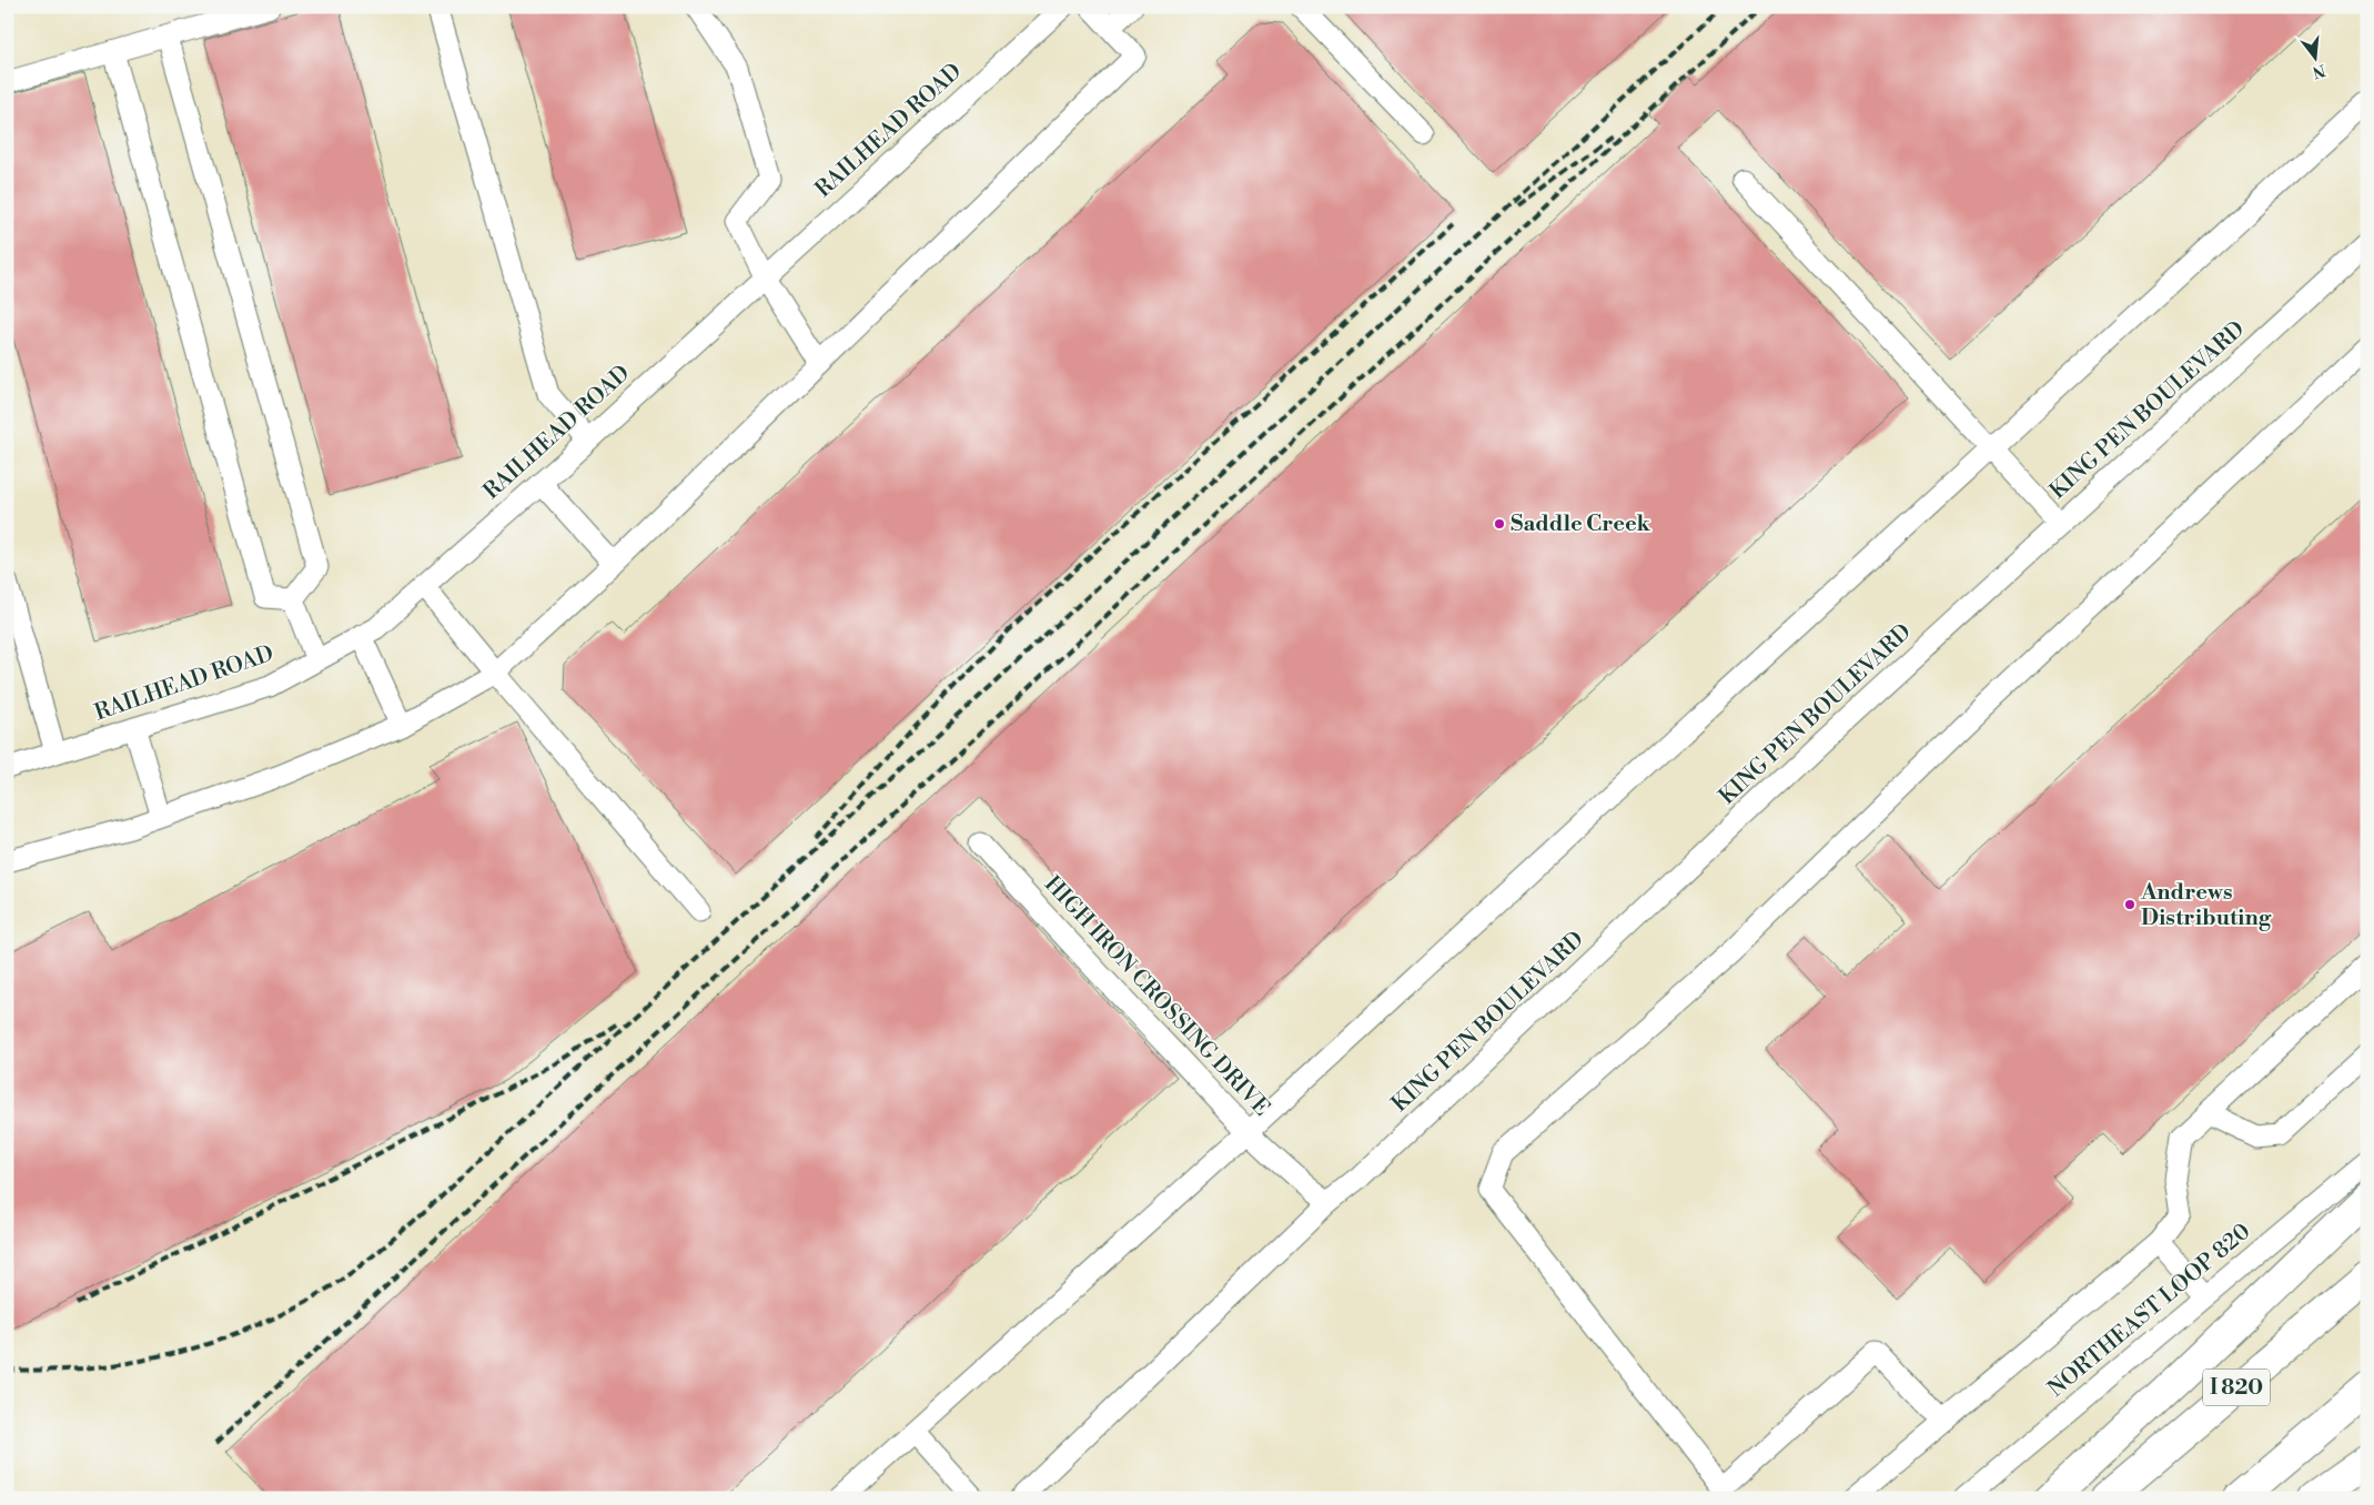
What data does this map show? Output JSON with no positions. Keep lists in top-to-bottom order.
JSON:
{
  "streets": {
    "highway": ["I 820"],
    "street": [
      "RAILHEAD ROAD",
      "KING PEN BOULEVARD",
      "HIGH IRON CROSSING DRIVE",
      "NORTHEAST LOOP 820"
    ]
  },
  "crossings": [
    ["KING PEN BOULEVARD", "HIGH IRON CROSSING DRIVE"]
  ],
  "places": ["Saddle Creek", "Andrews Distributing"],
  "north": "bottom"
}
